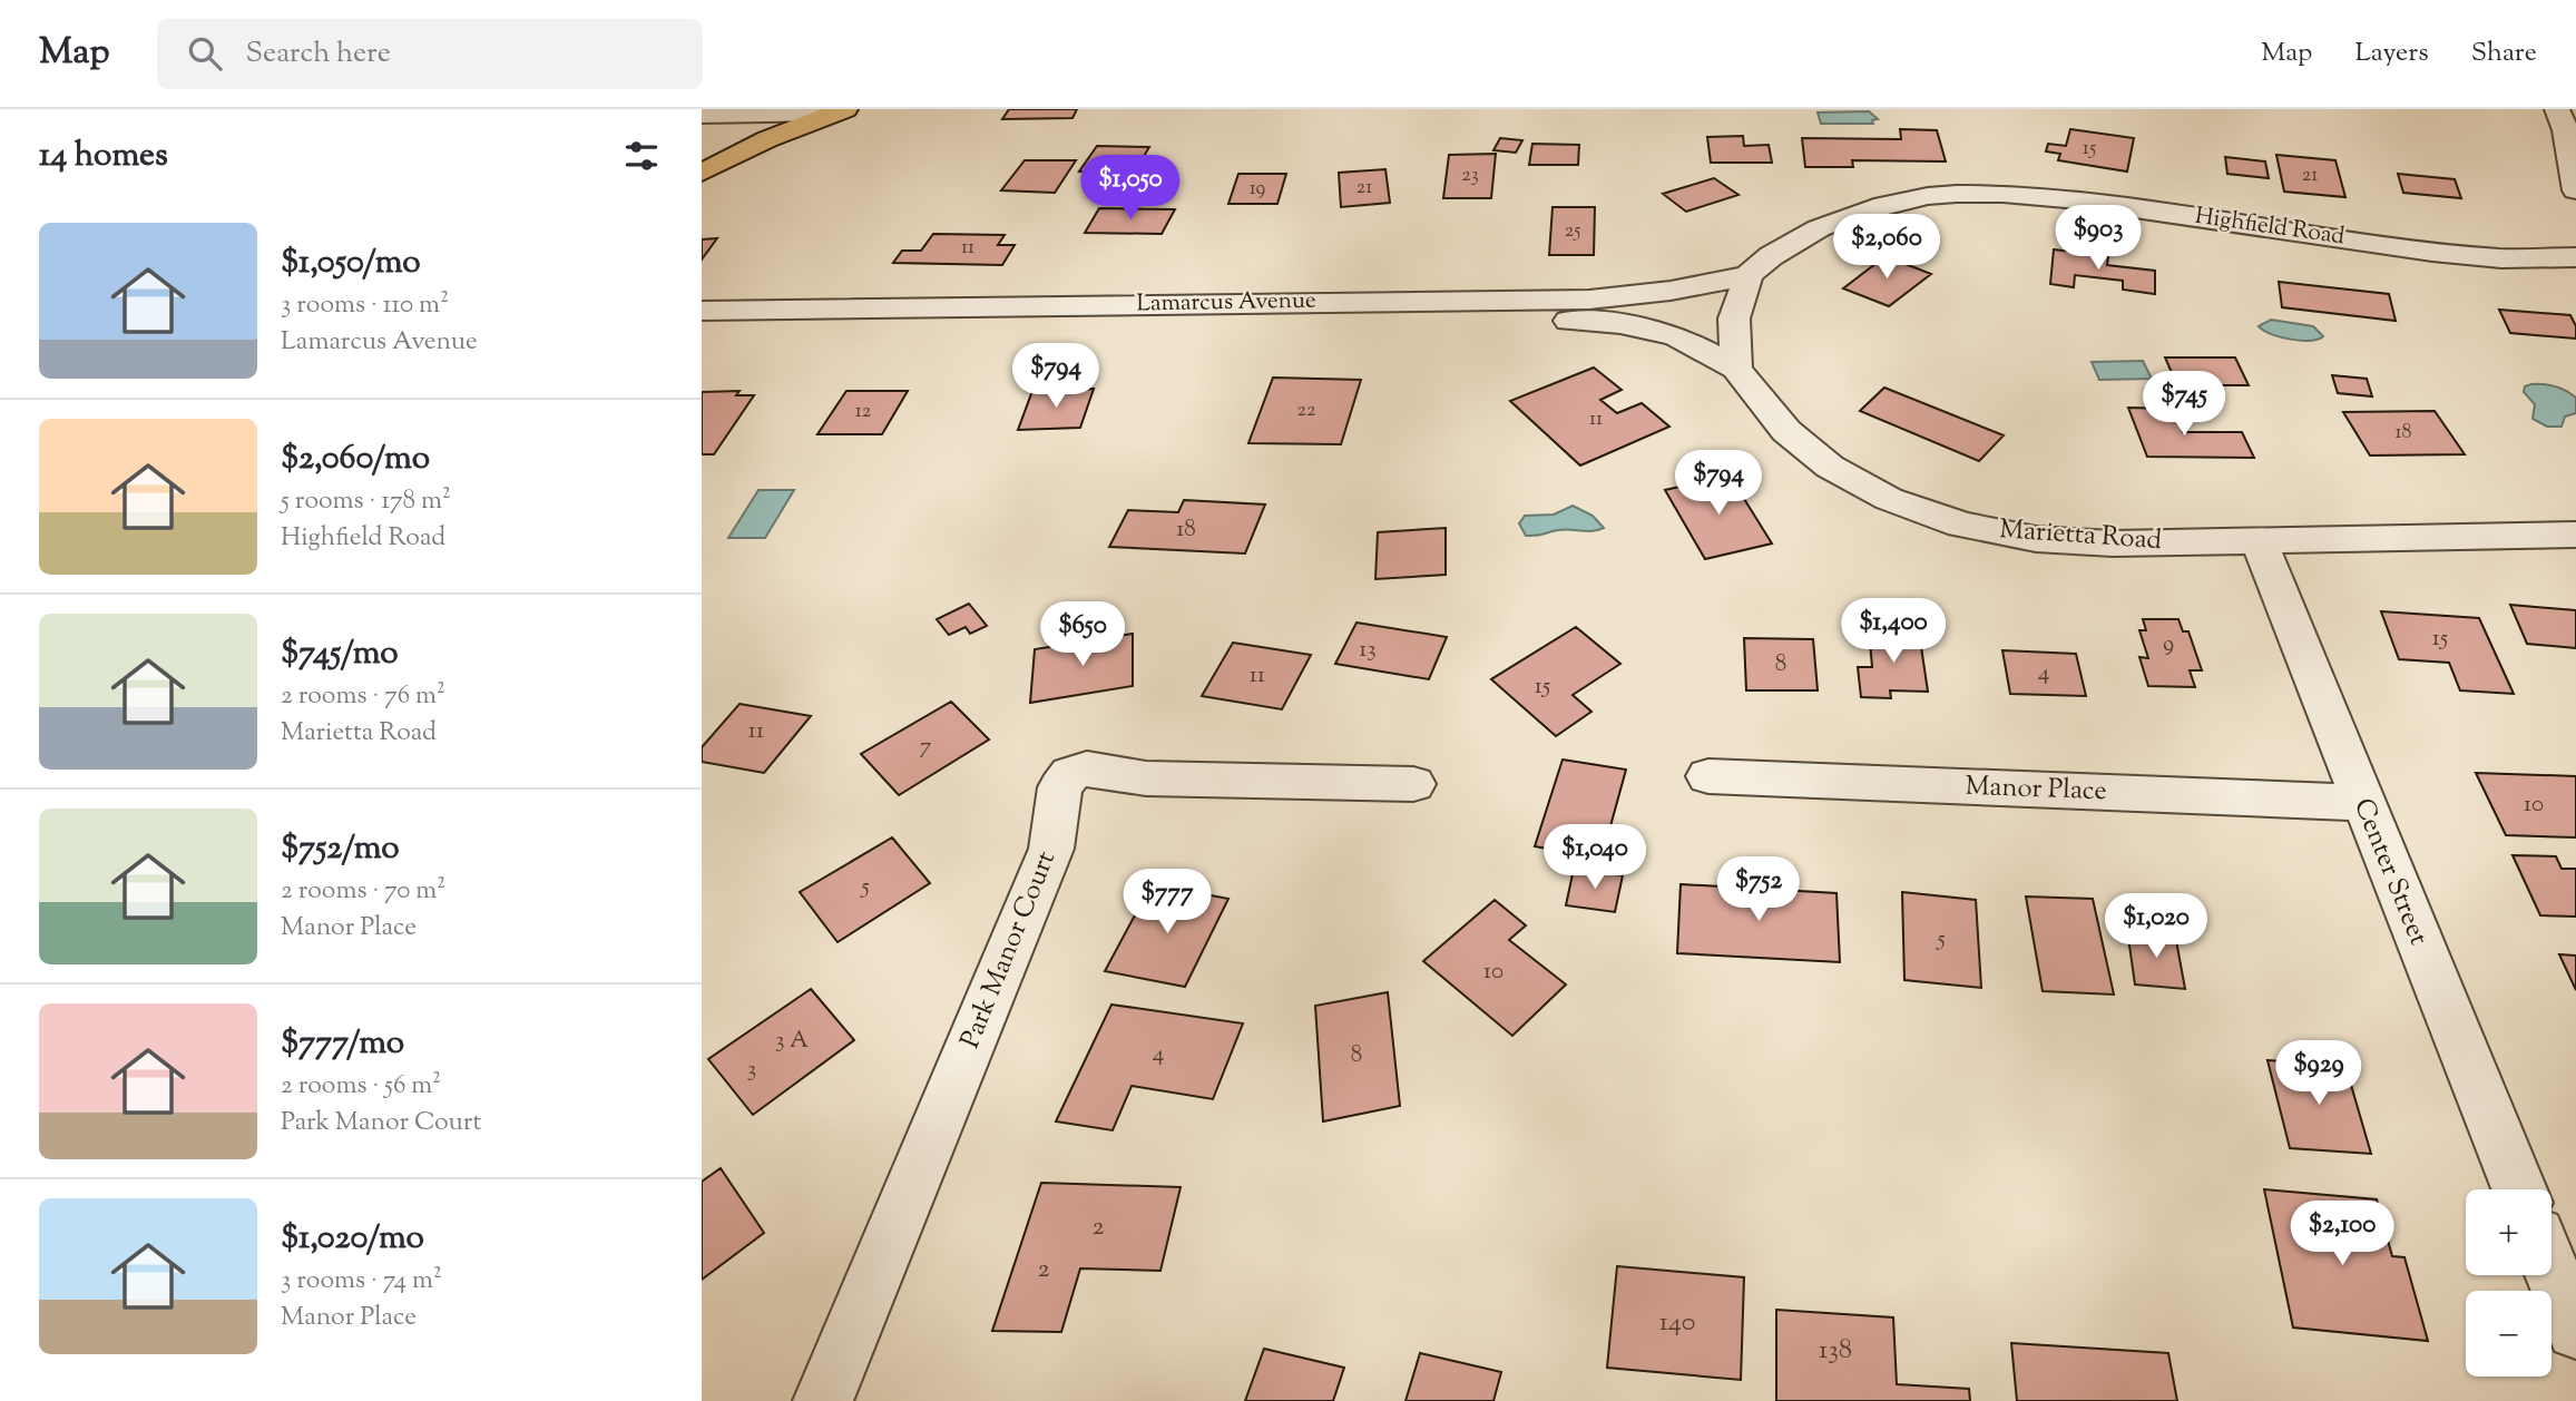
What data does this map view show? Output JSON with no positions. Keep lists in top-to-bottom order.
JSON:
{
  "streets": {
    "street": [
      "Highfield Road",
      "Lamarcus Avenue",
      "Marietta Road",
      "Manor Place",
      "Center Street",
      "Park Manor Court"
    ]
  },
  "crossings": [
    ["Highfield Road", "Lamarcus Avenue"],
    ["Lamarcus Avenue", "Marietta Road"],
    ["Marietta Road", "Center Street"],
    ["Manor Place", "Center Street"]
  ],
  "house_numbers": [
    "15",
    "23",
    "21",
    "21",
    "19",
    "25",
    "11",
    "22",
    "12",
    "11",
    "18",
    "18",
    "15",
    "9",
    "13",
    "8",
    "4",
    "11",
    "15",
    "11",
    "7",
    "10",
    "5",
    "5",
    "10",
    "3 A",
    "4",
    "8",
    "3",
    "2",
    "2",
    "140",
    "138"
  ],
  "page": {
    "header": "Map",
    "search": "Search here",
    "nav": ["Map", "Layers", "Share"],
    "heading": "14 homes",
    "price": [
      "$1,050",
      "$903",
      "$2,060",
      "$794",
      "$745",
      "$794",
      "$1,400",
      "$650",
      "$1,040",
      "$752",
      "$777",
      "$1,020",
      "$929",
      "$2,100"
    ],
    "list": [
      {
        "name": "$1,050/mo",
        "note": "3 rooms · 110 m² · Lamarcus Avenue"
      },
      {
        "name": "$2,060/mo",
        "note": "5 rooms · 178 m² · Highfield Road"
      },
      {
        "name": "$745/mo",
        "note": "2 rooms · 76 m² · Marietta Road"
      },
      {
        "name": "$752/mo",
        "note": "2 rooms · 70 m² · Manor Place"
      },
      {
        "name": "$777/mo",
        "note": "2 rooms · 56 m² · Park Manor Court"
      },
      {
        "name": "$1,020/mo",
        "note": "3 rooms · 74 m² · Manor Place"
      }
    ],
    "map_buttons": ["+", "−"]
  }
}
